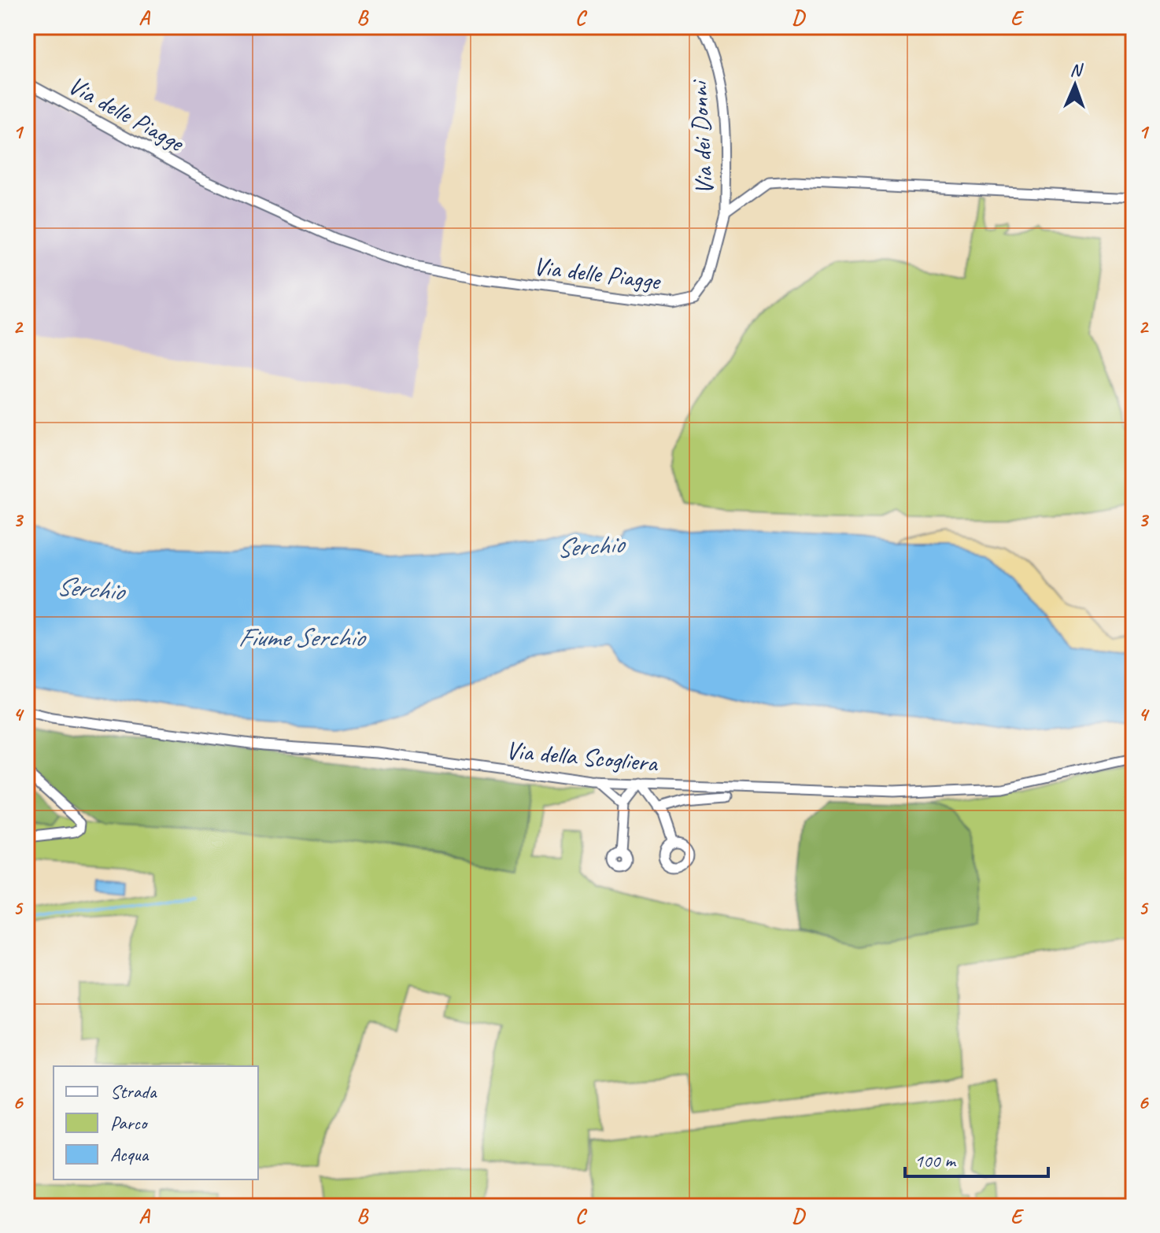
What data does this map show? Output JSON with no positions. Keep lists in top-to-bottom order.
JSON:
{
  "streets": {
    "street": ["Via delle Piagge", "Via dei Donni", "Via della Scogliera"]
  },
  "crossings": [
    ["Via delle Piagge", "Via dei Donni"]
  ],
  "water": ["Serchio", "Fiume Serchio"],
  "legend": ["Strada", "Parco", "Acqua"],
  "scale_bar": "100 m",
  "north": "top",
  "grid": {
    "columns": [
      "A",
      "B",
      "C",
      "D",
      "E"
    ],
    "rows": [
      "1",
      "2",
      "3",
      "4",
      "5",
      "6"
    ]
  }
}
